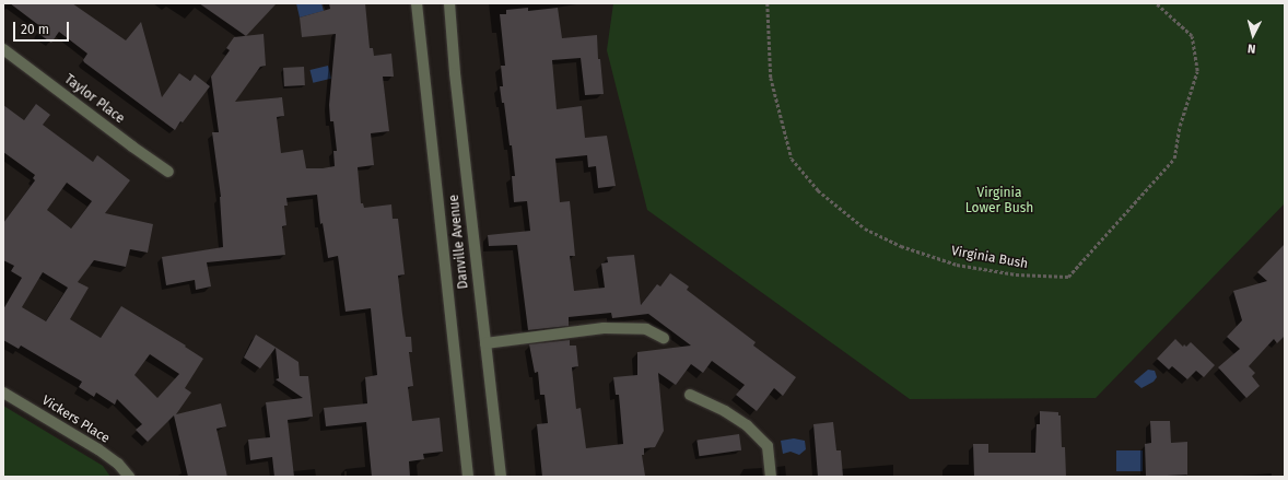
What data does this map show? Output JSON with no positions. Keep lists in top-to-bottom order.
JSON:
{
  "streets": {
    "street": ["Taylor Place", "Danville Avenue", "Vickers Place"],
    "path": ["Virginia Bush"]
  },
  "parks": ["Virginia Lower Bush"],
  "scale_bar": "20 m",
  "north": "bottom"
}
